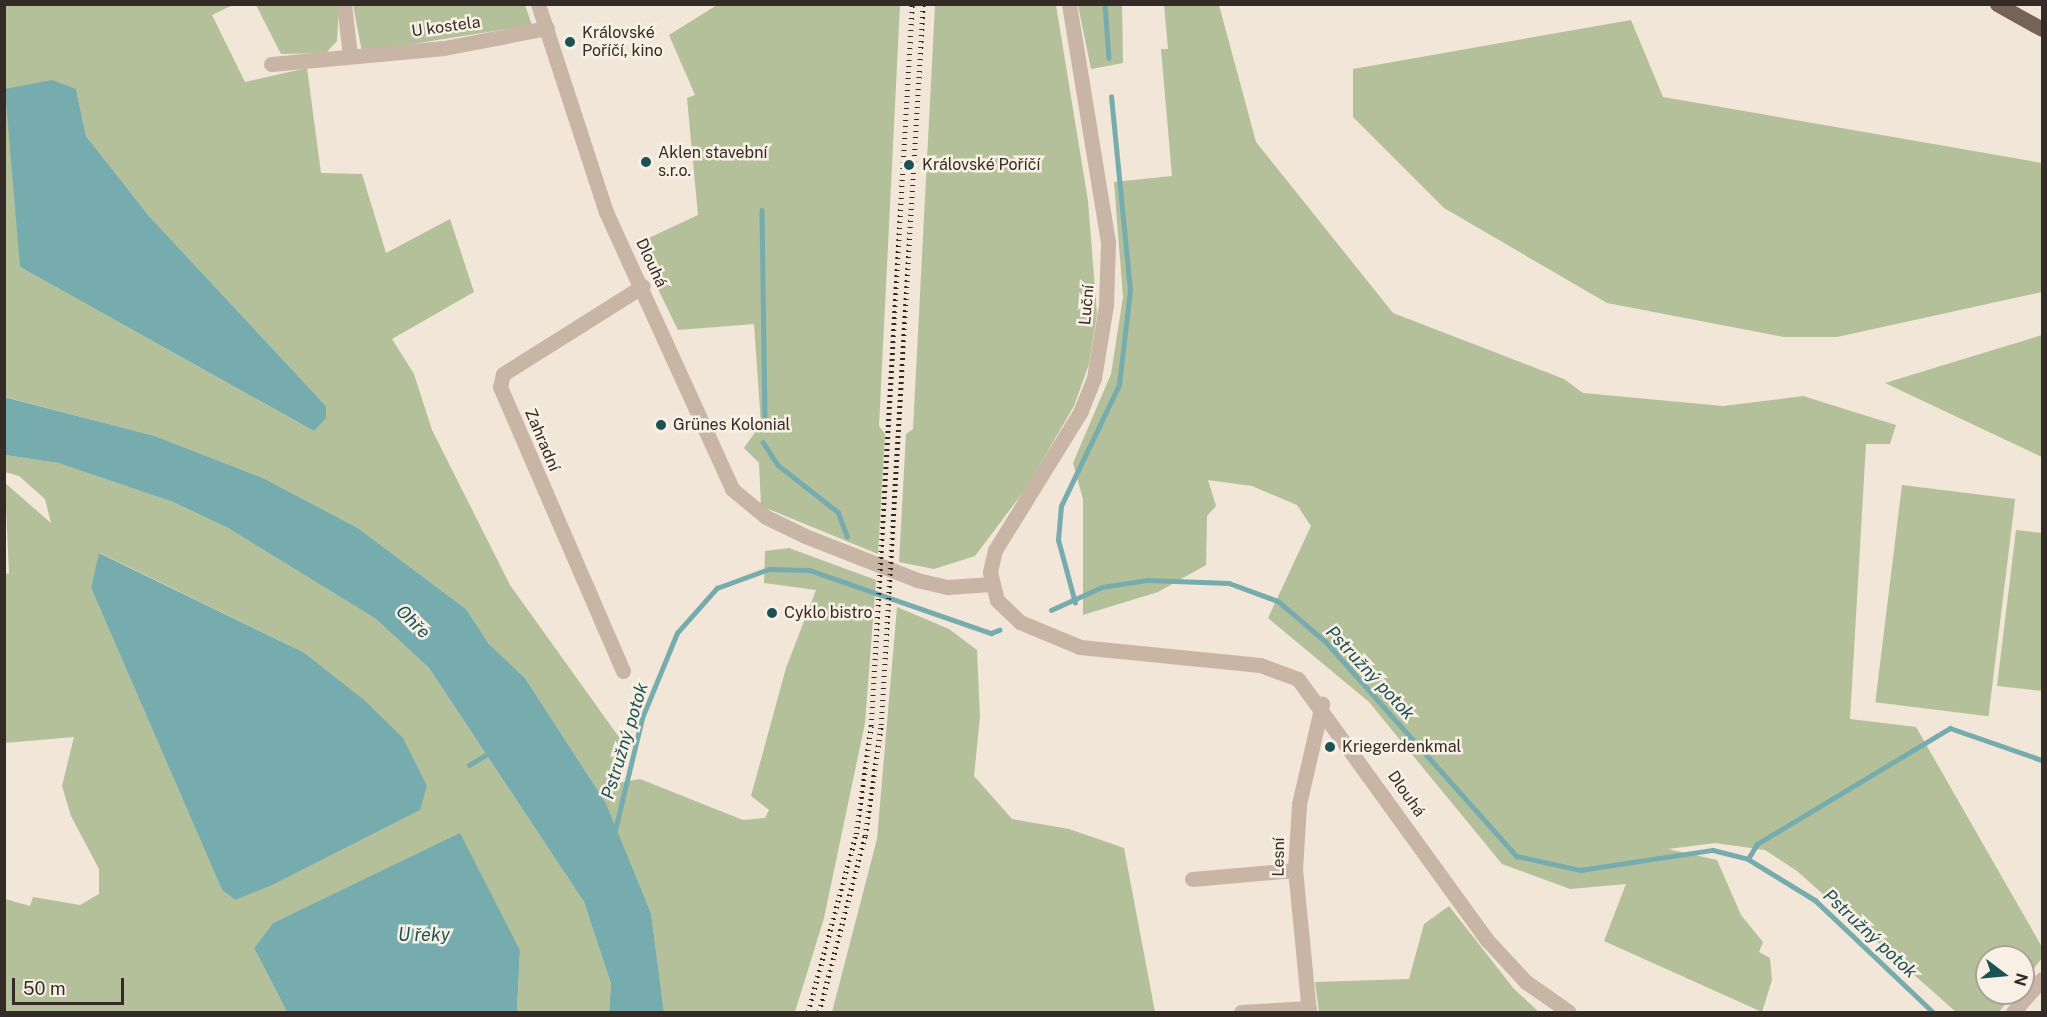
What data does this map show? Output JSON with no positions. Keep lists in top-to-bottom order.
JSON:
{
  "streets": {
    "street": [
      "U kostela",
      "Dlouhá",
      "Luční",
      "Zahradní",
      "Lesní"
    ]
  },
  "crossings": [
    ["U kostela", "Dlouhá"],
    ["Dlouhá", "Luční"],
    ["Dlouhá", "Zahradní"],
    ["Dlouhá", "Lesní"]
  ],
  "water": ["Ohře", "Pstružný potok", "U řeky"],
  "places": [
    "Královské Poříčí, kino",
    "Aklen stavební s.r.o.",
    "Královské Poříčí",
    "Grünes Kolonial",
    "Cyklo bistro",
    "Kriegerdenkmal"
  ],
  "scale_bar": "50 m",
  "north": "right"
}
